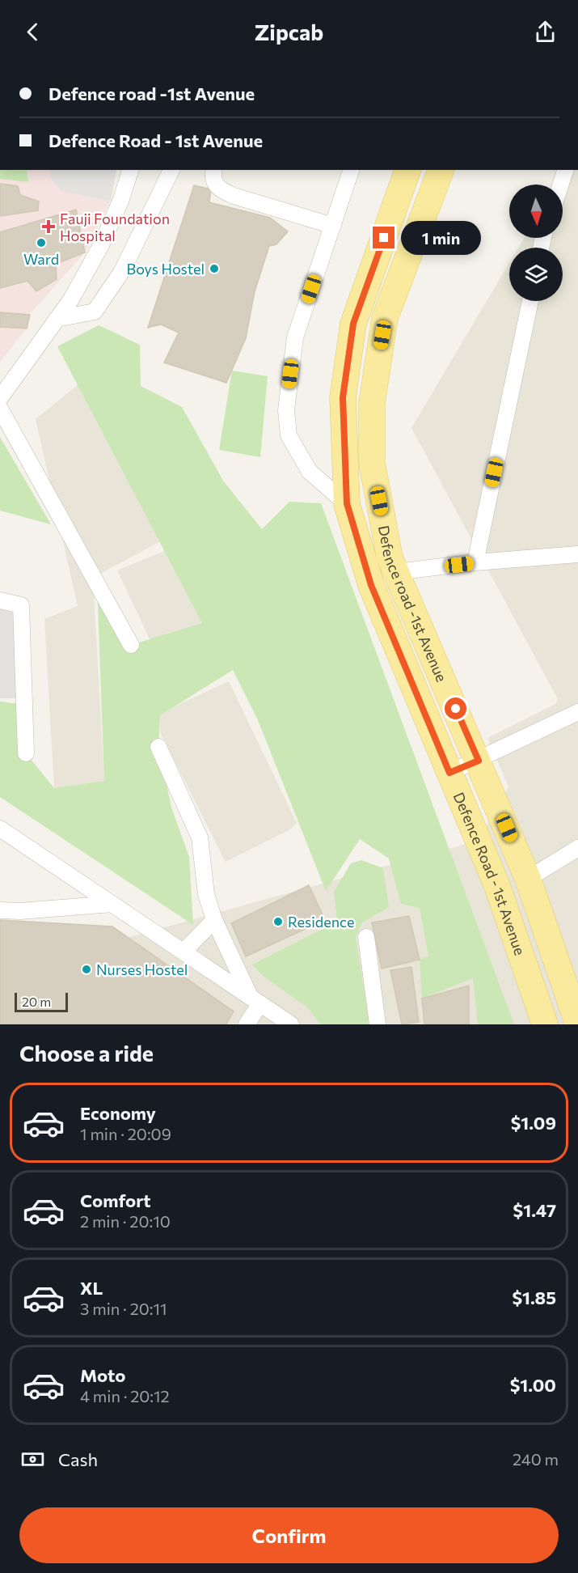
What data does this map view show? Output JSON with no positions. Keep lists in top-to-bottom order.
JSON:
{
  "streets": {
    "main road": ["Defence road -1st Avenue", "Defence Road - 1st Avenue"]
  },
  "places": {
    "health": ["Fauji Foundation Hospital"],
    "other": [
      "Ward",
      "Boys Hostel",
      "Residence",
      "Nurses Hostel"
    ]
  },
  "scale_bar": "20 m",
  "north": "bottom",
  "page": {
    "header": "Zipcab",
    "banner": ["Defence road -1st Avenue", "Defence Road - 1st Avenue"],
    "bubble": "1 min",
    "scale": "20 m",
    "heading": "Choose a ride",
    "list": [
      {
        "name": "Economy",
        "note": "1 min · 20:09",
        "value": "$1.09"
      },
      {
        "name": "Comfort",
        "note": "2 min · 20:10",
        "value": "$1.47"
      },
      {
        "name": "XL",
        "note": "3 min · 20:11",
        "value": "$1.85"
      },
      {
        "name": "Moto",
        "note": "4 min · 20:12",
        "value": "$1.00"
      }
    ],
    "pay": ["Cash", "240 m"],
    "buttons": "Confirm"
  }
}
